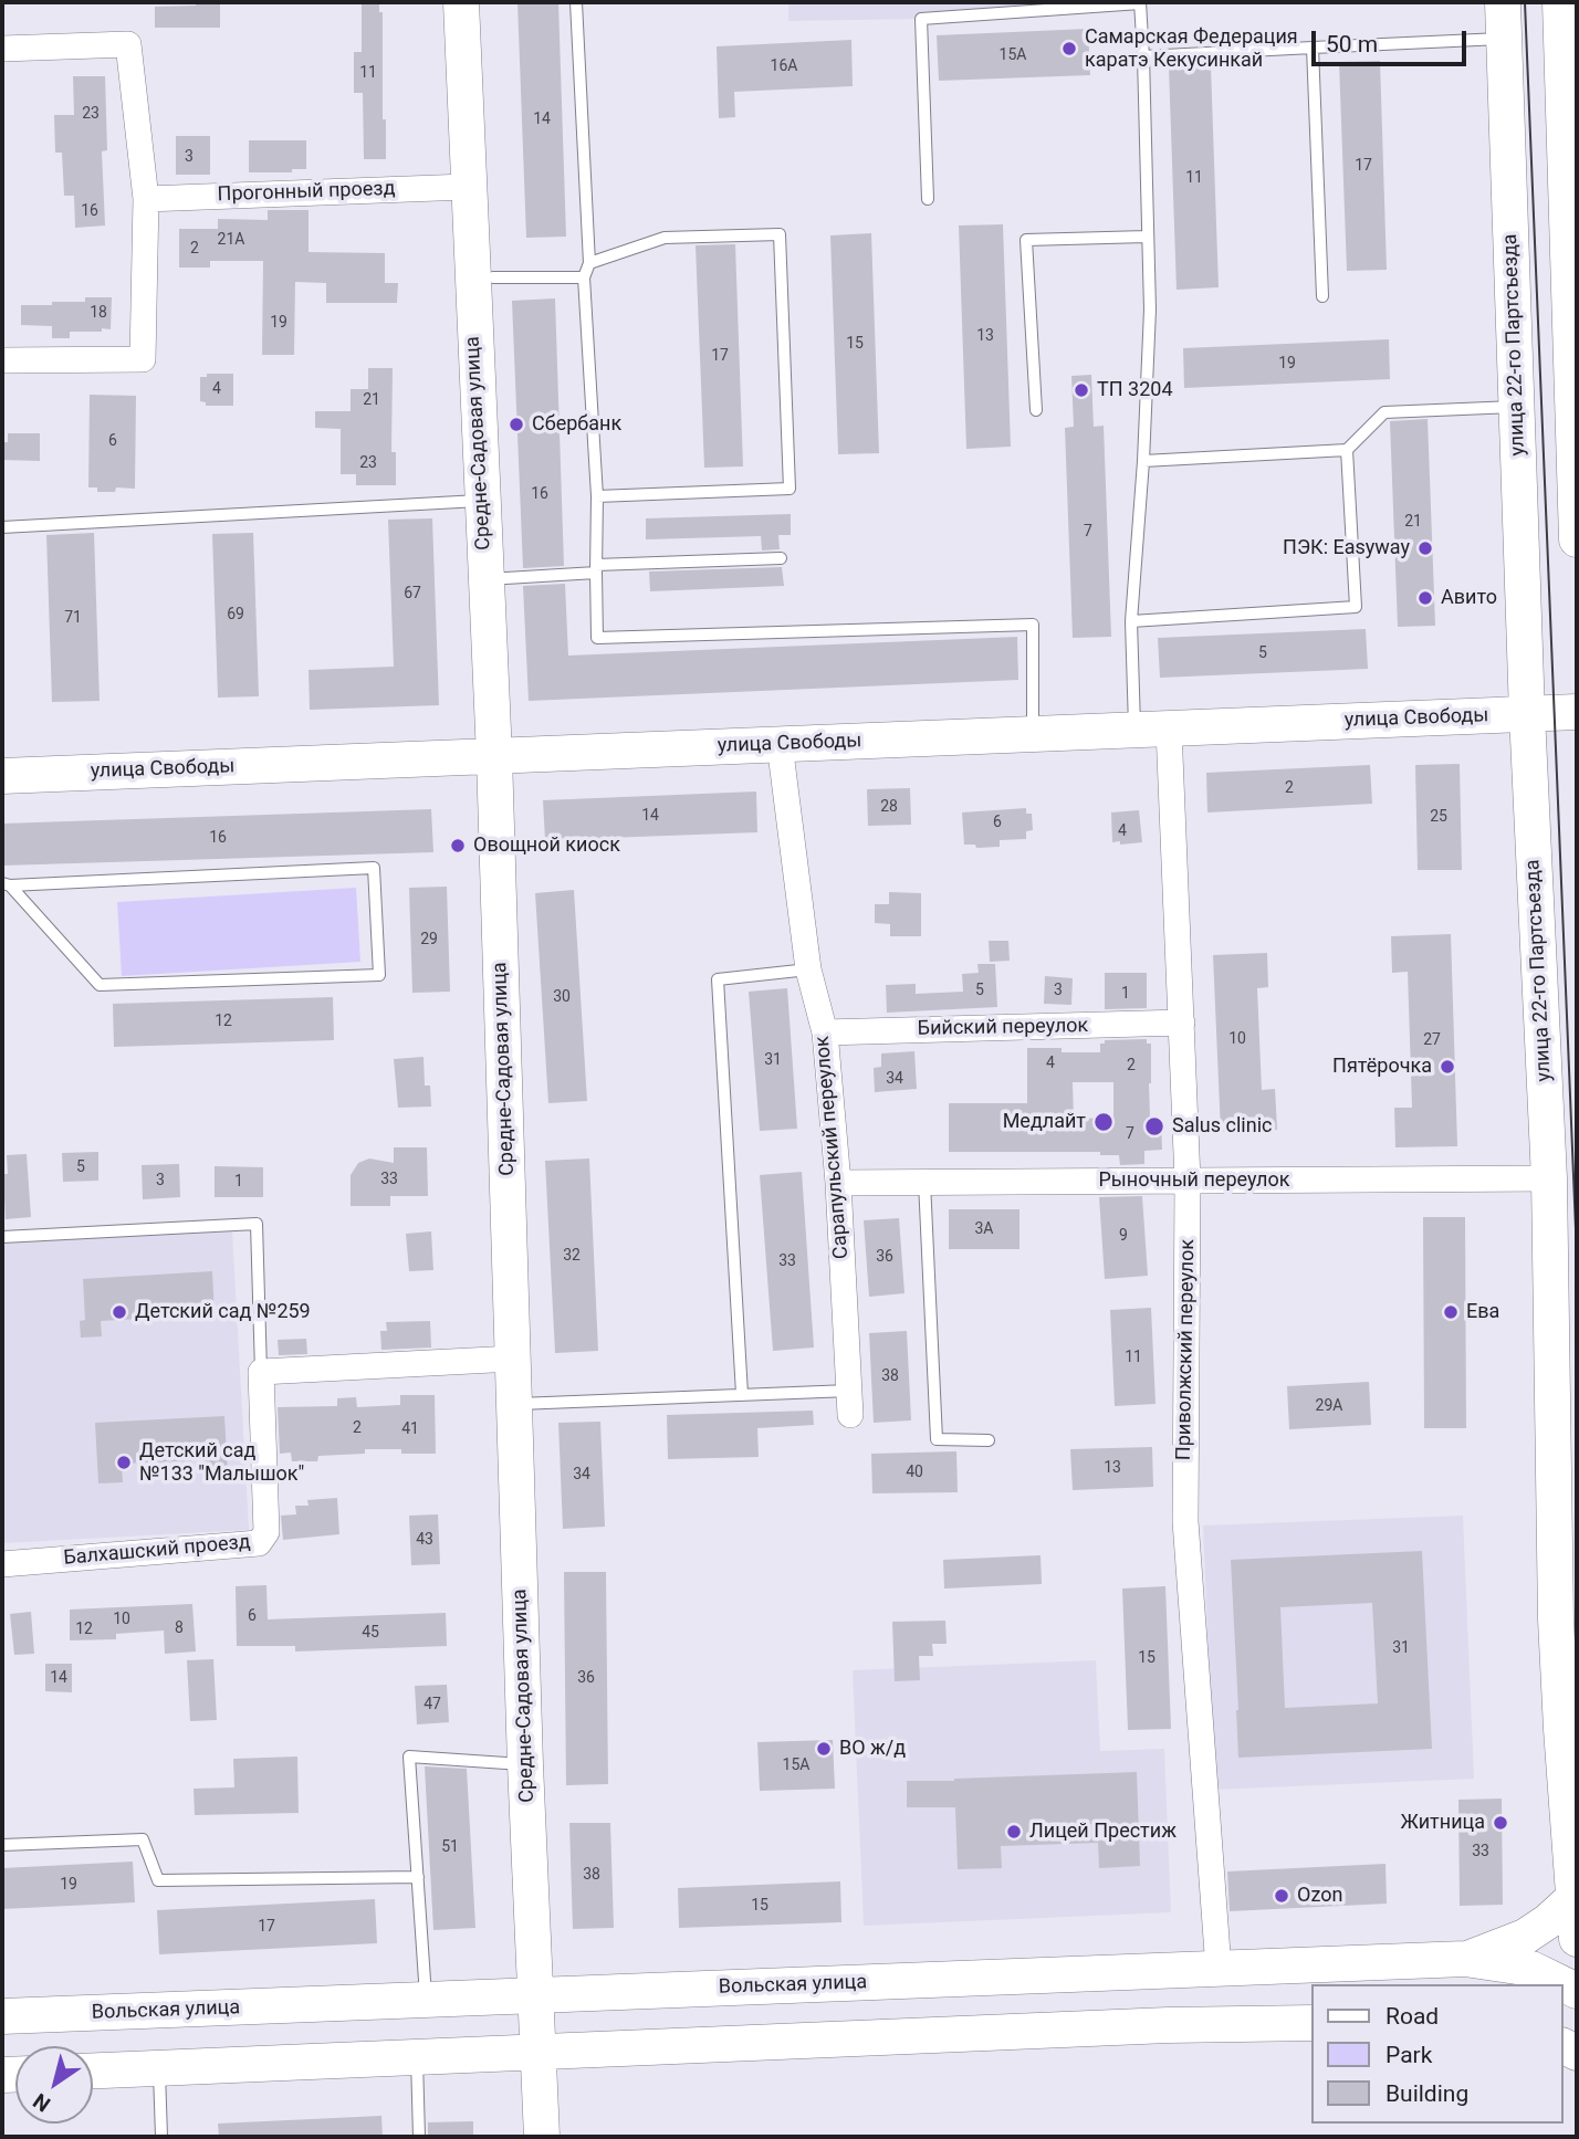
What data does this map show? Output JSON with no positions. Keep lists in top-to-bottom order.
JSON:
{
  "streets": {
    "main road": [
      "улица 22-го Партсъезда",
      "Средне-Садовая улица",
      "улица Свободы",
      "Вольская улица"
    ],
    "street": [
      "Прогонный проезд",
      "Бийский переулок",
      "Сарапульский переулок",
      "Рыночный переулок",
      "Приволжский переулок",
      "Балхашский проезд"
    ]
  },
  "crossings": [
    ["Прогонный проезд", "Средне-Садовая улица"],
    ["улица 22-го Партсъезда", "улица Свободы"],
    ["улица 22-го Партсъезда", "Рыночный переулок"],
    ["Средне-Садовая улица", "улица Свободы"],
    ["Средне-Садовая улица", "Вольская улица"],
    ["улица Свободы", "Сарапульский переулок"],
    ["улица Свободы", "Приволжский переулок"],
    ["Бийский переулок", "Сарапульский переулок"],
    ["Бийский переулок", "Приволжский переулок"],
    ["Сарапульский переулок", "Рыночный переулок"],
    ["Рыночный переулок", "Приволжский переулок"],
    ["Приволжский переулок", "Вольская улица"]
  ],
  "places": [
    "Самарская Федерация каратэ Кекусинкай",
    "ТП 3204",
    "Сбербанк",
    "ПЭК: Easyway",
    "Авито",
    "Овощной киоск",
    "Пятёрочка",
    "Медлайт",
    "Salus clinic",
    "Детский сад №259",
    "Ева",
    "Детский сад №133 \"Малышок\"",
    "ВО ж/д",
    "Житница",
    "Лицей Престиж",
    "Ozon"
  ],
  "house_numbers": [
    "15А",
    "16А",
    "11",
    "23",
    "14",
    "3",
    "17",
    "11",
    "16",
    "21А",
    "2",
    "18",
    "19",
    "13",
    "15",
    "17",
    "19",
    "4",
    "21",
    "6",
    "23",
    "16",
    "21",
    "7",
    "67",
    "69",
    "71",
    "5",
    "2",
    "28",
    "14",
    "25",
    "6",
    "4",
    "16",
    "29",
    "5",
    "3",
    "1",
    "30",
    "12",
    "10",
    "27",
    "31",
    "4",
    "2",
    "34",
    "7",
    "5",
    "33",
    "3",
    "1",
    "3А",
    "9",
    "32",
    "36",
    "33",
    "11",
    "38",
    "29А",
    "2",
    "41",
    "13",
    "40",
    "34",
    "43",
    "6",
    "10",
    "8",
    "12",
    "45",
    "31",
    "15",
    "14",
    "36",
    "47",
    "15А",
    "51",
    "33",
    "38",
    "19",
    "15",
    "17"
  ],
  "legend": ["Road", "Park", "Building"],
  "scale_bar": "50 m",
  "north": "bottom left"
}
